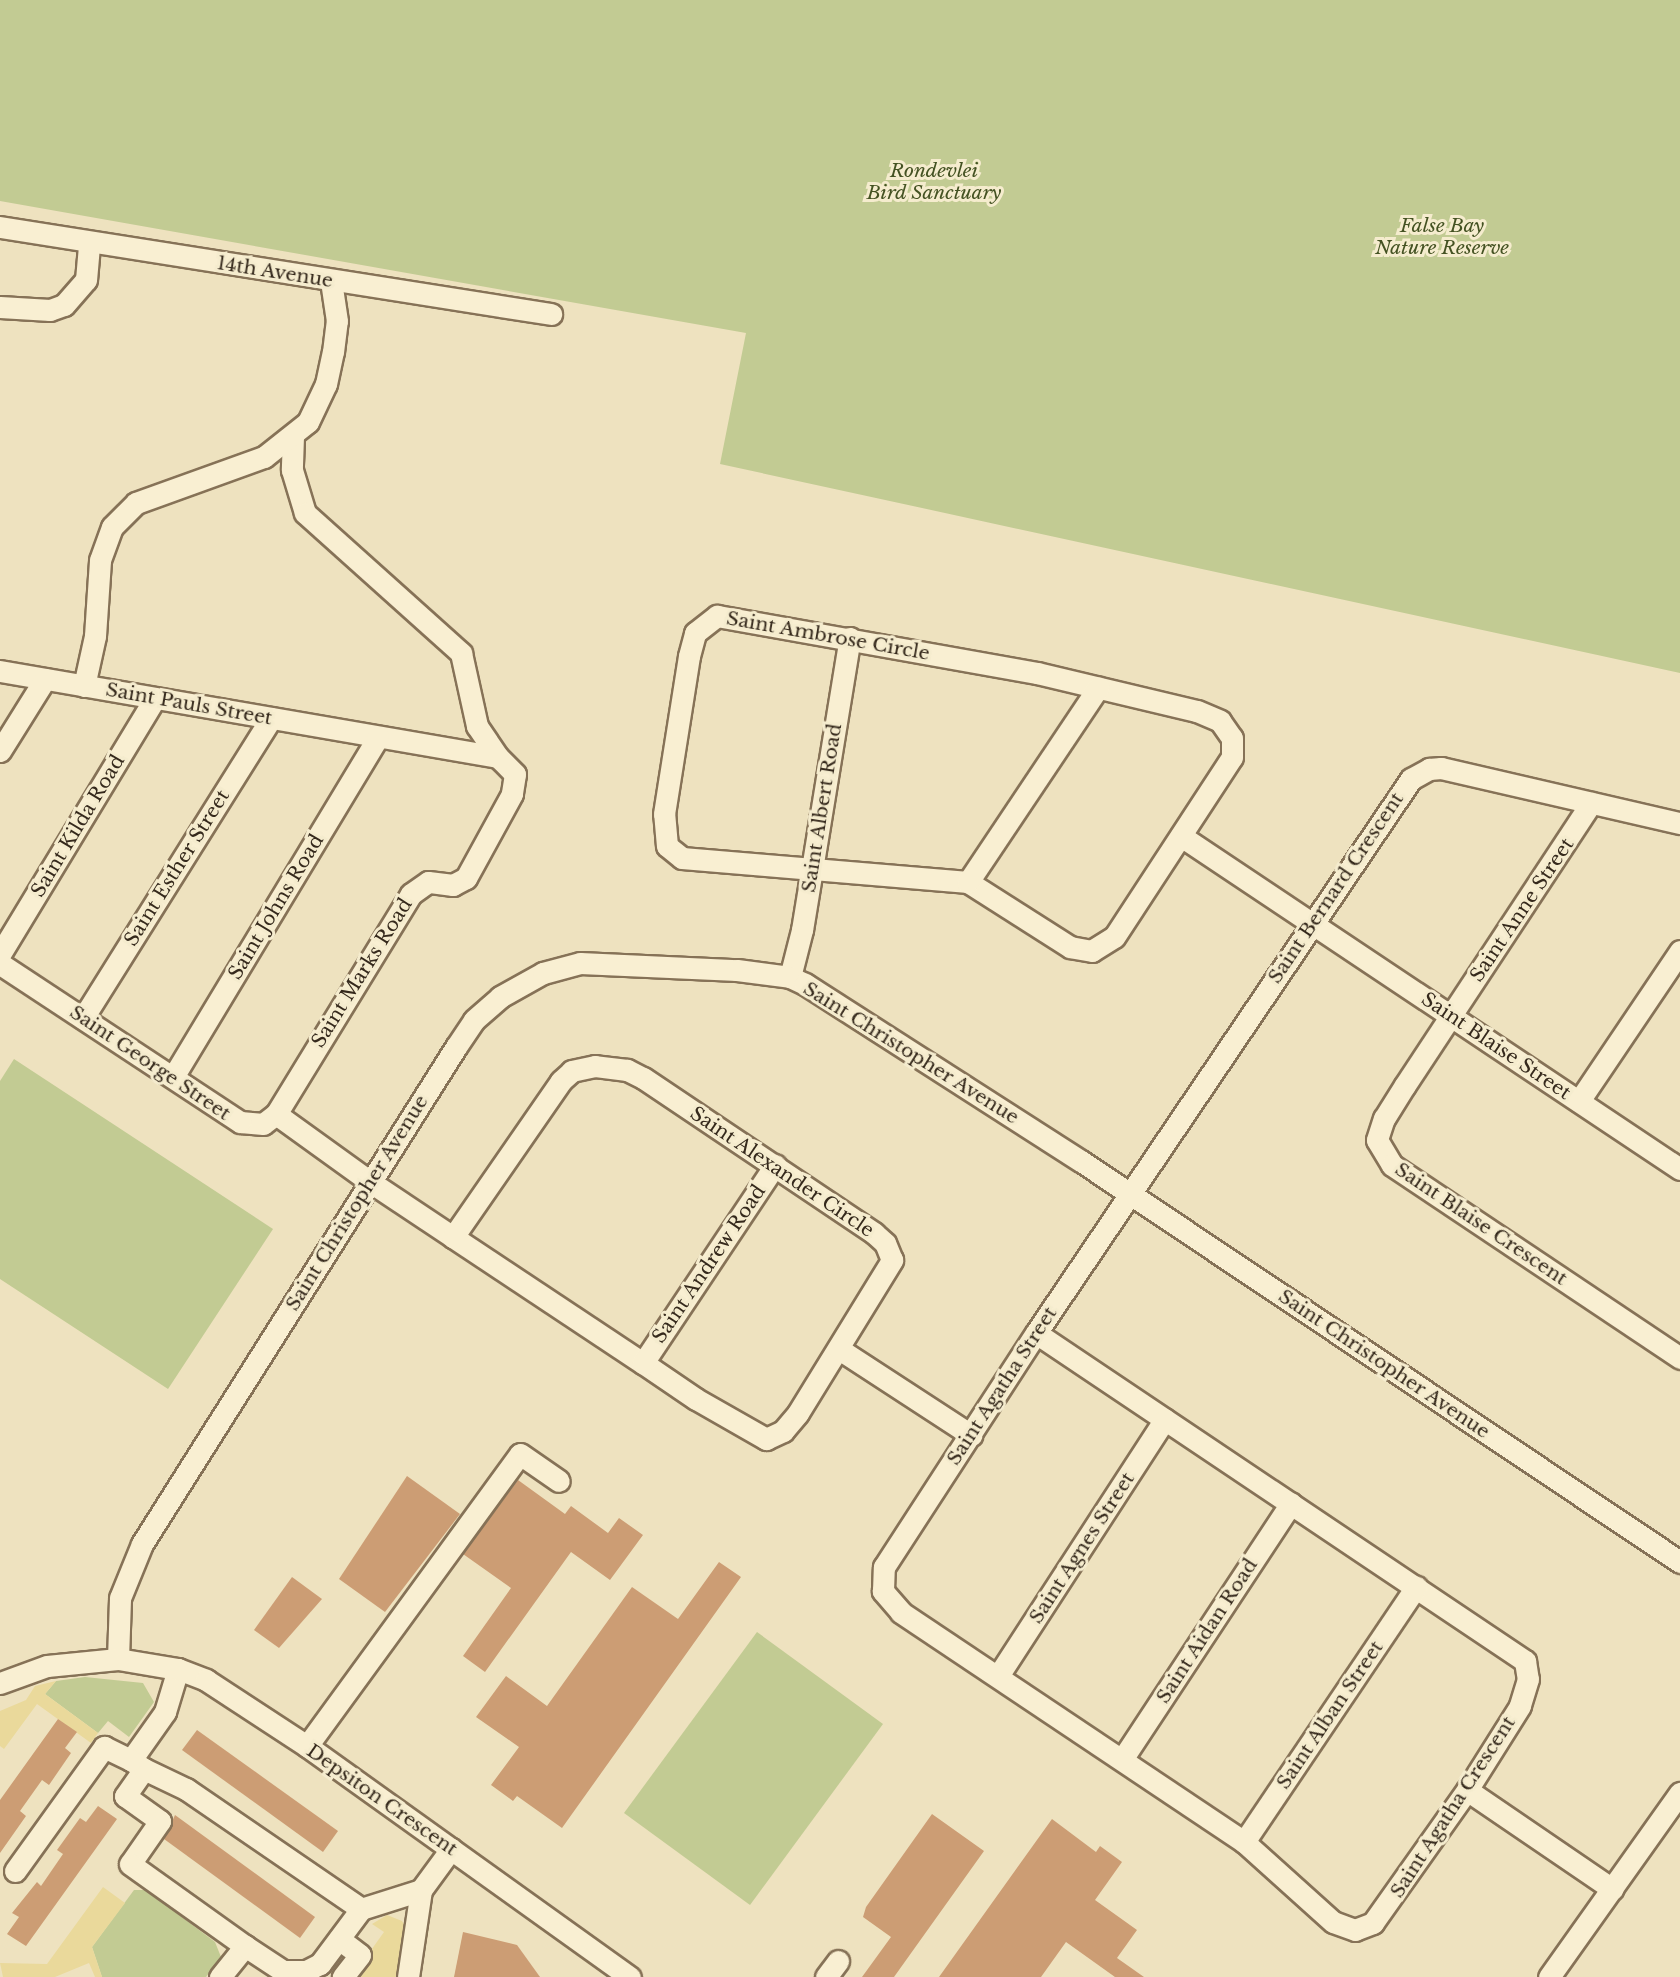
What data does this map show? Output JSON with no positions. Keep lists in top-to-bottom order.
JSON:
{
  "streets": {
    "street": [
      "14th Avenue",
      "Saint Ambrose Circle",
      "Saint Pauls Street",
      "Saint Albert Road",
      "Saint Kilda Road",
      "Saint Esther Street",
      "Saint Bernard Crescent",
      "Saint Johns Road",
      "Saint Anne Street",
      "Saint Marks Road",
      "Saint Blaise Street",
      "Saint Christopher Avenue",
      "Saint George Street",
      "Saint Alexander Circle",
      "Saint Blaise Crescent",
      "Saint Andrew Road",
      "Saint Agatha Street",
      "Saint Agnes Street",
      "Saint Aidan Road",
      "Saint Alban Street",
      "Depsiton Crescent",
      "Saint Agatha Crescent"
    ]
  },
  "crossings": [
    ["Saint Ambrose Circle", "Saint Albert Road"],
    ["Saint Pauls Street", "Saint Kilda Road"],
    ["Saint Pauls Street", "Saint Esther Street"],
    ["Saint Pauls Street", "Saint Johns Road"],
    ["Saint Albert Road", "Saint Christopher Avenue"],
    ["Saint Esther Street", "Saint George Street"],
    ["Saint Bernard Crescent", "Saint Anne Street"],
    ["Saint Bernard Crescent", "Saint Blaise Street"],
    ["Saint Bernard Crescent", "Saint Christopher Avenue"],
    ["Saint Bernard Crescent", "Saint Agatha Street"],
    ["Saint Johns Road", "Saint George Street"],
    ["Saint Anne Street", "Saint Blaise Street"],
    ["Saint Anne Street", "Saint Blaise Crescent"],
    ["Saint Marks Road", "Saint George Street"],
    ["Saint Blaise Street", "Saint Blaise Crescent"],
    ["Saint Christopher Avenue", "Saint Alexander Circle"],
    ["Saint Christopher Avenue", "Saint Agatha Street"],
    ["Saint Christopher Avenue", "Depsiton Crescent"],
    ["Saint Alexander Circle", "Saint Andrew Road"],
    ["Saint Agatha Street", "Saint Agatha Crescent"],
    ["Saint Agnes Street", "Saint Agatha Crescent"],
    ["Saint Aidan Road", "Saint Agatha Crescent"],
    ["Saint Alban Street", "Saint Agatha Crescent"]
  ],
  "parks": ["Rondevlei Bird Sanctuary", "False Bay Nature Reserve"]
}
